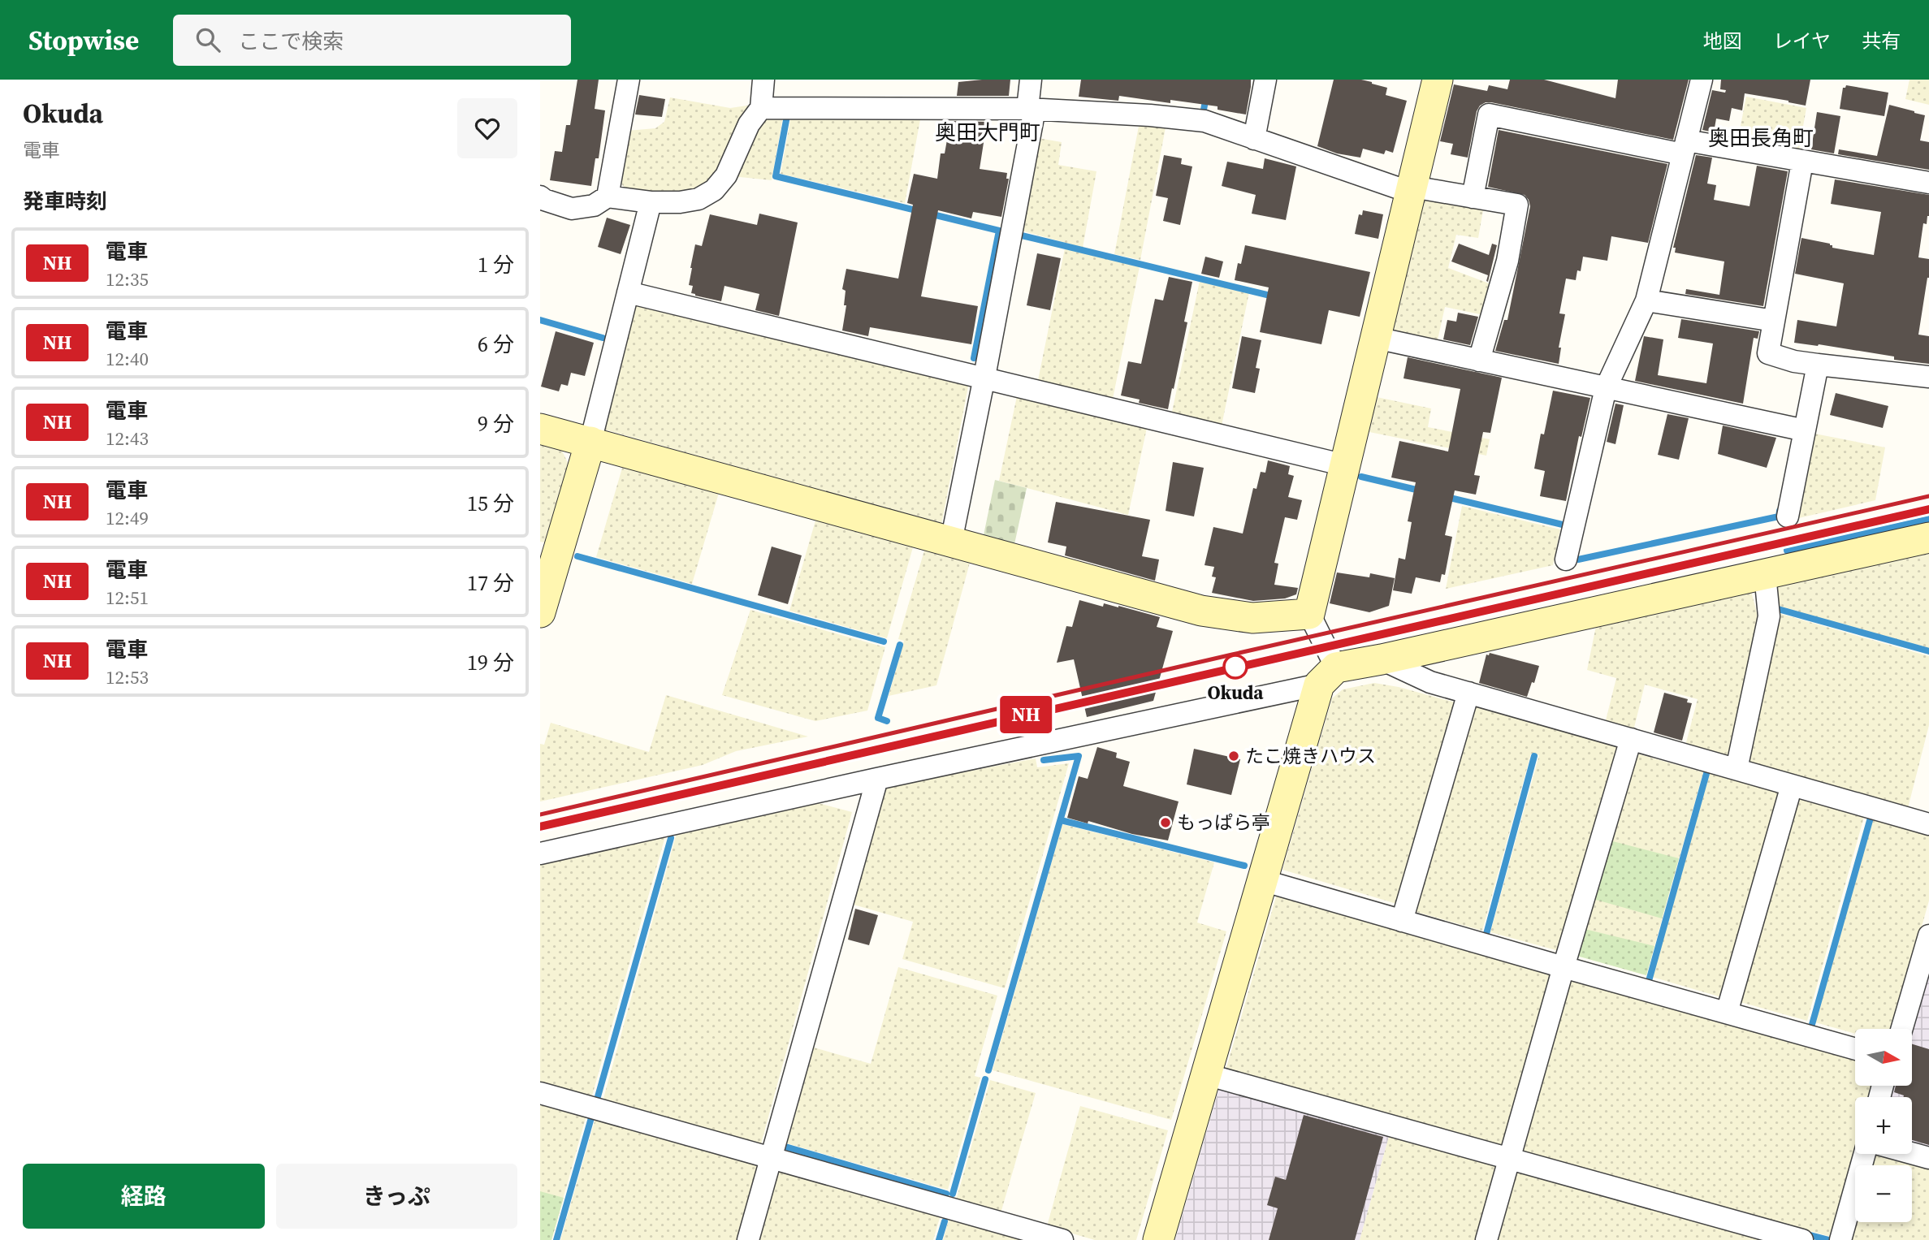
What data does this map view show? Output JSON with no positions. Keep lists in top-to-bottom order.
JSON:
{
  "districts": ["奥田大門町", "奥田長角町"],
  "places": ["Okuda", "たこ焼きハウス", "もっぱら亭"],
  "north": "right",
  "page": {
    "header": "Stopwise",
    "search": "ここで検索",
    "nav": ["地図", "レイヤ", "共有"],
    "heading": [
      ["Okuda", "電車"],
      "発車時刻"
    ],
    "on_map": "NH",
    "list": [
      {
        "mark": "NH",
        "name": "電車",
        "note": "12:35",
        "value": "1 分"
      },
      {
        "mark": "NH",
        "name": "電車",
        "note": "12:40",
        "value": "6 分"
      },
      {
        "mark": "NH",
        "name": "電車",
        "note": "12:43",
        "value": "9 分"
      },
      {
        "mark": "NH",
        "name": "電車",
        "note": "12:49",
        "value": "15 分"
      },
      {
        "mark": "NH",
        "name": "電車",
        "note": "12:51",
        "value": "17 分"
      },
      {
        "mark": "NH",
        "name": "電車",
        "note": "12:53",
        "value": "19 分"
      }
    ],
    "map_buttons": ["+", "−"],
    "buttons": ["経路", "きっぷ"]
  }
}
